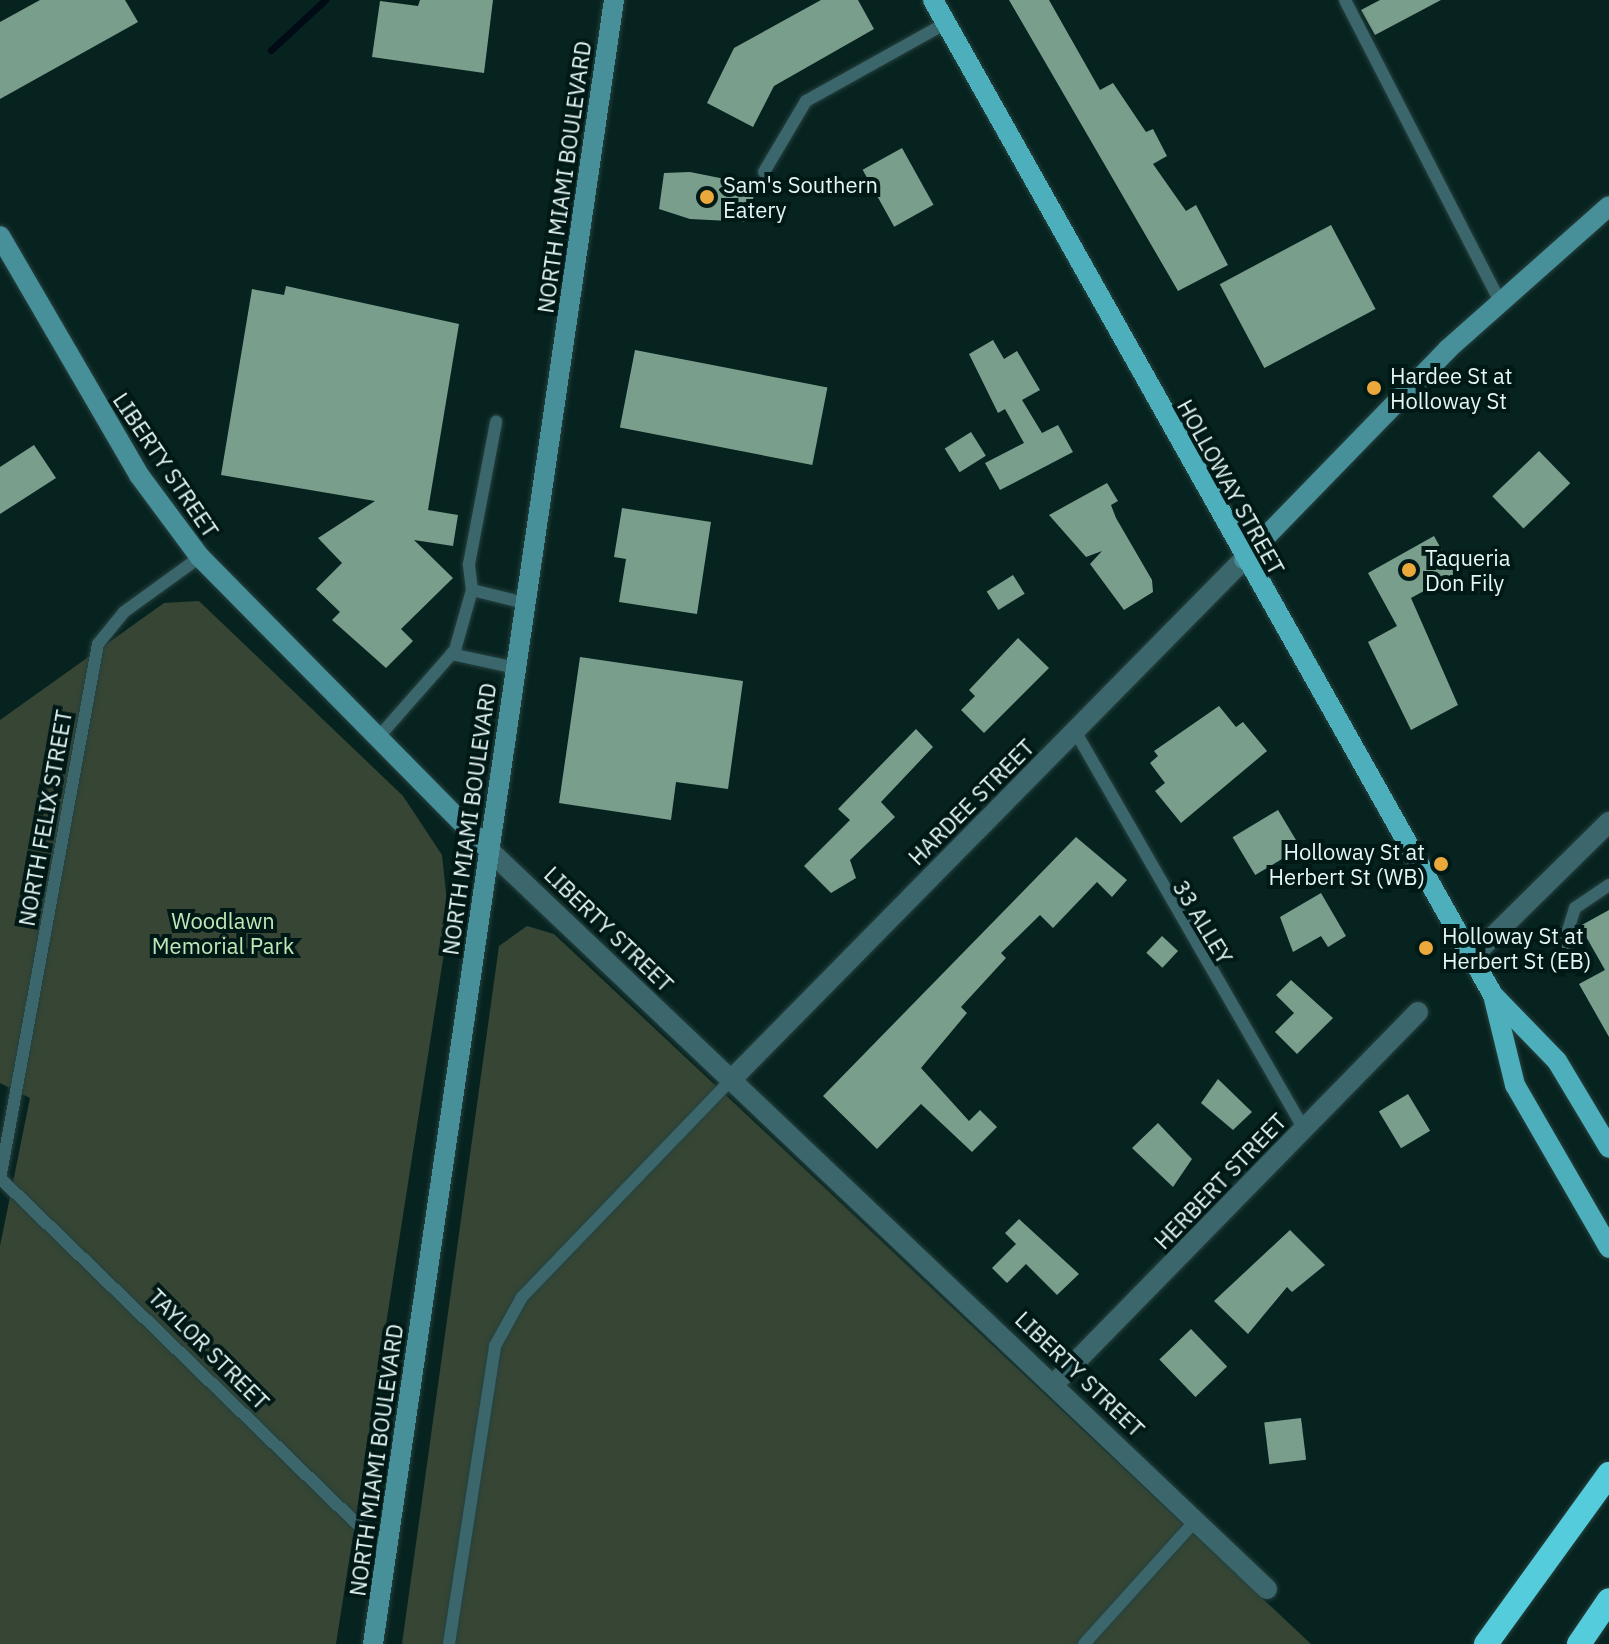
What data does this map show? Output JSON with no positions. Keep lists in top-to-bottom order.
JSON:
{
  "streets": {
    "main road": ["HOLLOWAY STREET"],
    "street": [
      "NORTH MIAMI BOULEVARD",
      "LIBERTY STREET",
      "HARDEE STREET",
      "HERBERT STREET"
    ],
    "lane": ["NORTH FELIX STREET", "33 ALLEY", "TAYLOR STREET"]
  },
  "crossings": [
    ["NORTH MIAMI BOULEVARD", "LIBERTY STREET"],
    ["NORTH MIAMI BOULEVARD", "TAYLOR STREET"],
    ["LIBERTY STREET", "HARDEE STREET"],
    ["LIBERTY STREET", "NORTH FELIX STREET"],
    ["LIBERTY STREET", "HERBERT STREET"],
    ["HOLLOWAY STREET", "HARDEE STREET"],
    ["HARDEE STREET", "33 ALLEY"],
    ["NORTH FELIX STREET", "TAYLOR STREET"],
    ["33 ALLEY", "HERBERT STREET"]
  ],
  "parks": ["Woodlawn Memorial Park"],
  "places": [
    "Sam's Southern Eatery",
    "Hardee St at Holloway St",
    "Taqueria Don Fily",
    "Holloway St at Herbert St (WB)",
    "Holloway St at Herbert St (EB)"
  ]
}
